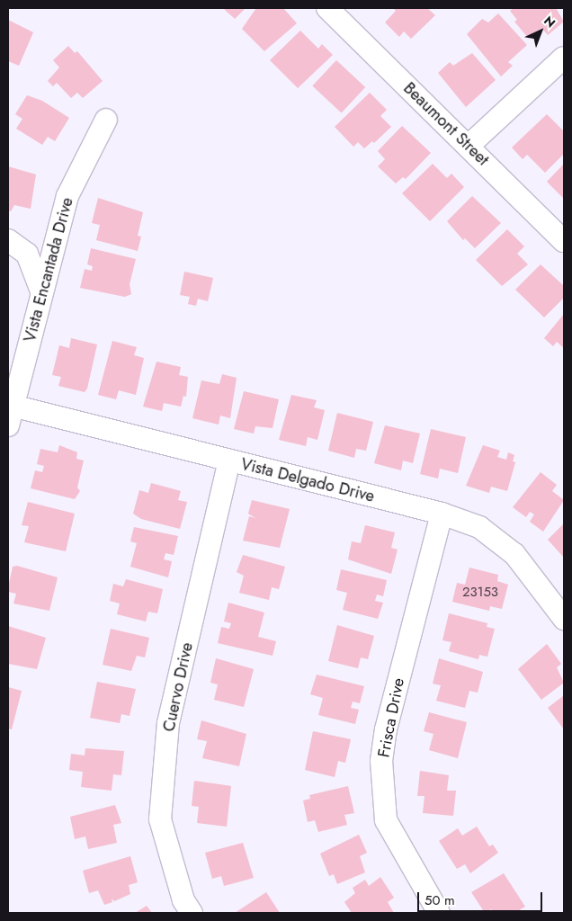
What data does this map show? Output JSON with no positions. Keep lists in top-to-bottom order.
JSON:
{
  "streets": {
    "street": [
      "Beaumont Street",
      "Vista Encantada Drive",
      "Vista Delgado Drive",
      "Cuervo Drive",
      "Frisca Drive"
    ]
  },
  "crossings": [
    ["Vista Encantada Drive", "Vista Delgado Drive"],
    ["Vista Delgado Drive", "Cuervo Drive"],
    ["Vista Delgado Drive", "Frisca Drive"]
  ],
  "house_numbers": ["23153"],
  "scale_bar": "50 m",
  "north": "top right"
}
